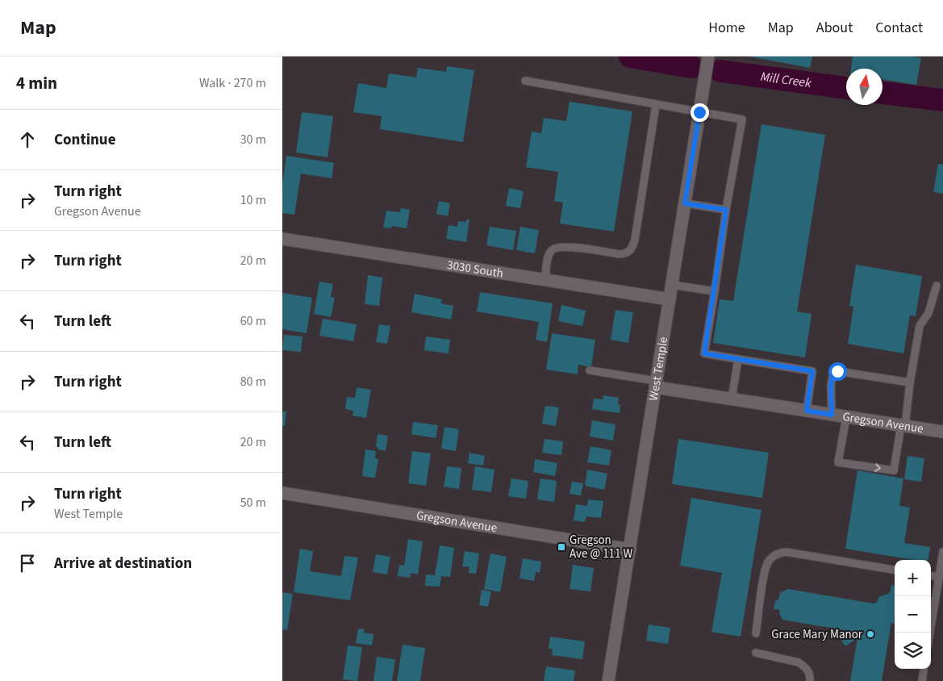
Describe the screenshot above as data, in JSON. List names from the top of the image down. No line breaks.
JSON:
{"streets":{"street":["3030 South","West Temple","Gregson Avenue"]},"crossings":[["3030 South","West Temple"],["West Temple","Gregson Avenue"]],"water":["Mill Creek"],"places":{"transit":["Gregson Ave @ 111 W"],"other":["Grace Mary Manor"]},"north":"top","page":{"header":"Map","nav":["Home","Map","About","Contact"],"heading":["4 min","Walk · 270 m"],"list":[["Continue","30 m"],["Turn right","Gregson Avenue","10 m"],["Turn right","20 m"],["Turn left","60 m"],["Turn right","80 m"],["Turn left","20 m"],["Turn right","West Temple","50 m"],"Arrive at destination"],"map_buttons":["+","−"]}}
